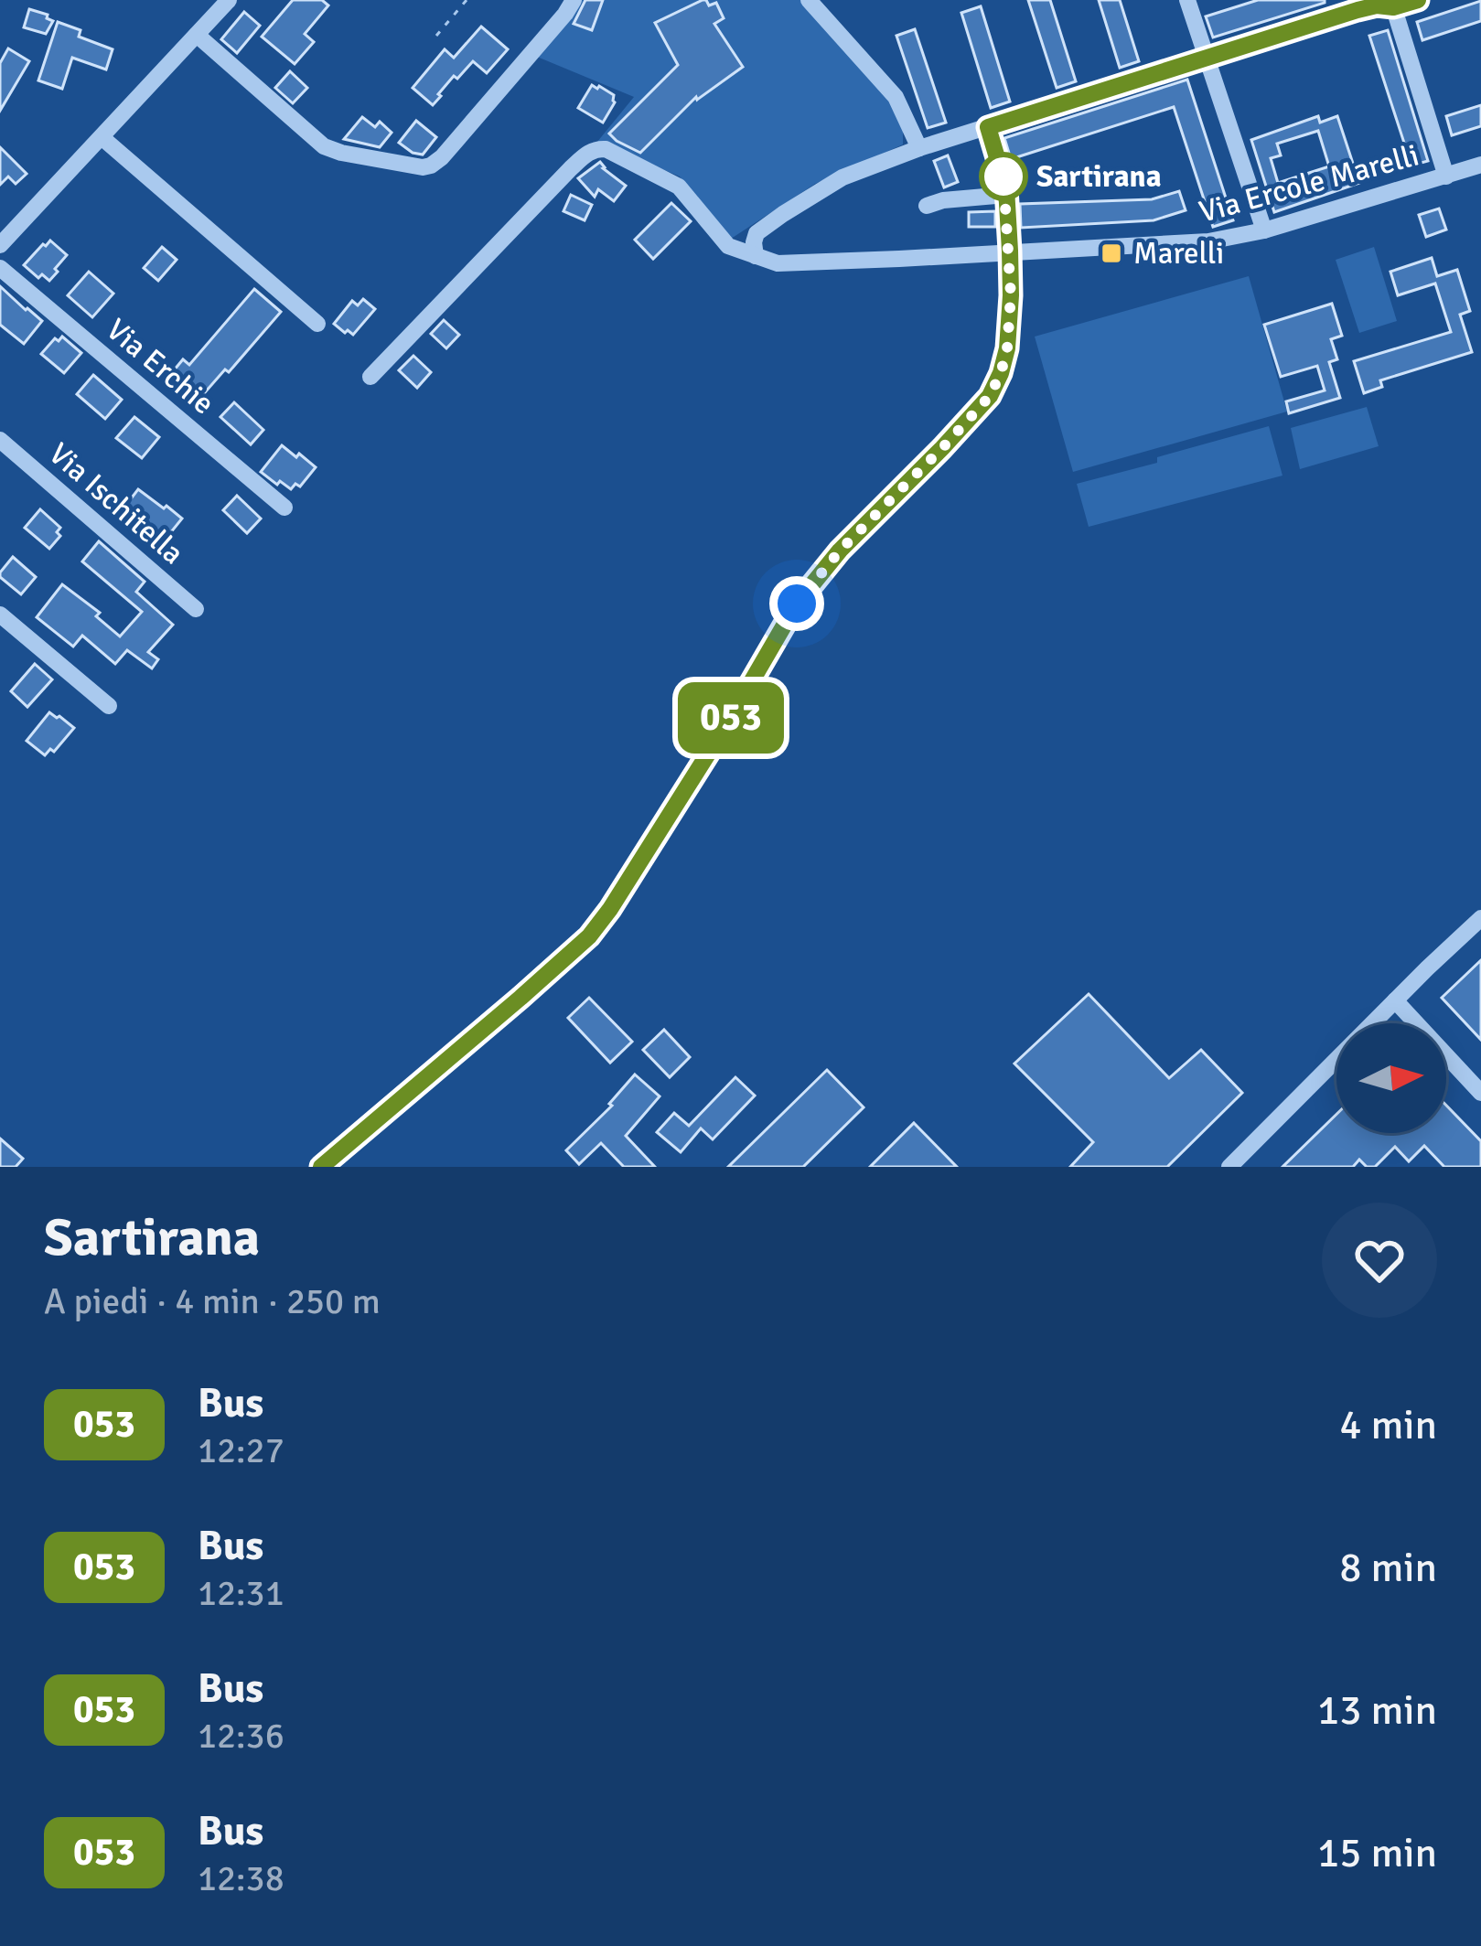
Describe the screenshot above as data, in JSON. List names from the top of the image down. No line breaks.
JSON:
{"streets":{"street":["Via Ercole Marelli","Via Erchie","Via Ischitella"]},"places":{"other":["Sartirana"],"transit":["Marelli"]},"lines":["bus line 053"],"north":"right","page":{"on_map":"053","heading":["Sartirana","A piedi · 4 min · 250 m"],"list":[{"mark":"053","name":"Bus","note":"12:27","value":"4 min"},{"mark":"053","name":"Bus","note":"12:31","value":"8 min"},{"mark":"053","name":"Bus","note":"12:36","value":"13 min"},{"mark":"053","name":"Bus","note":"12:38","value":"15 min"}]}}
